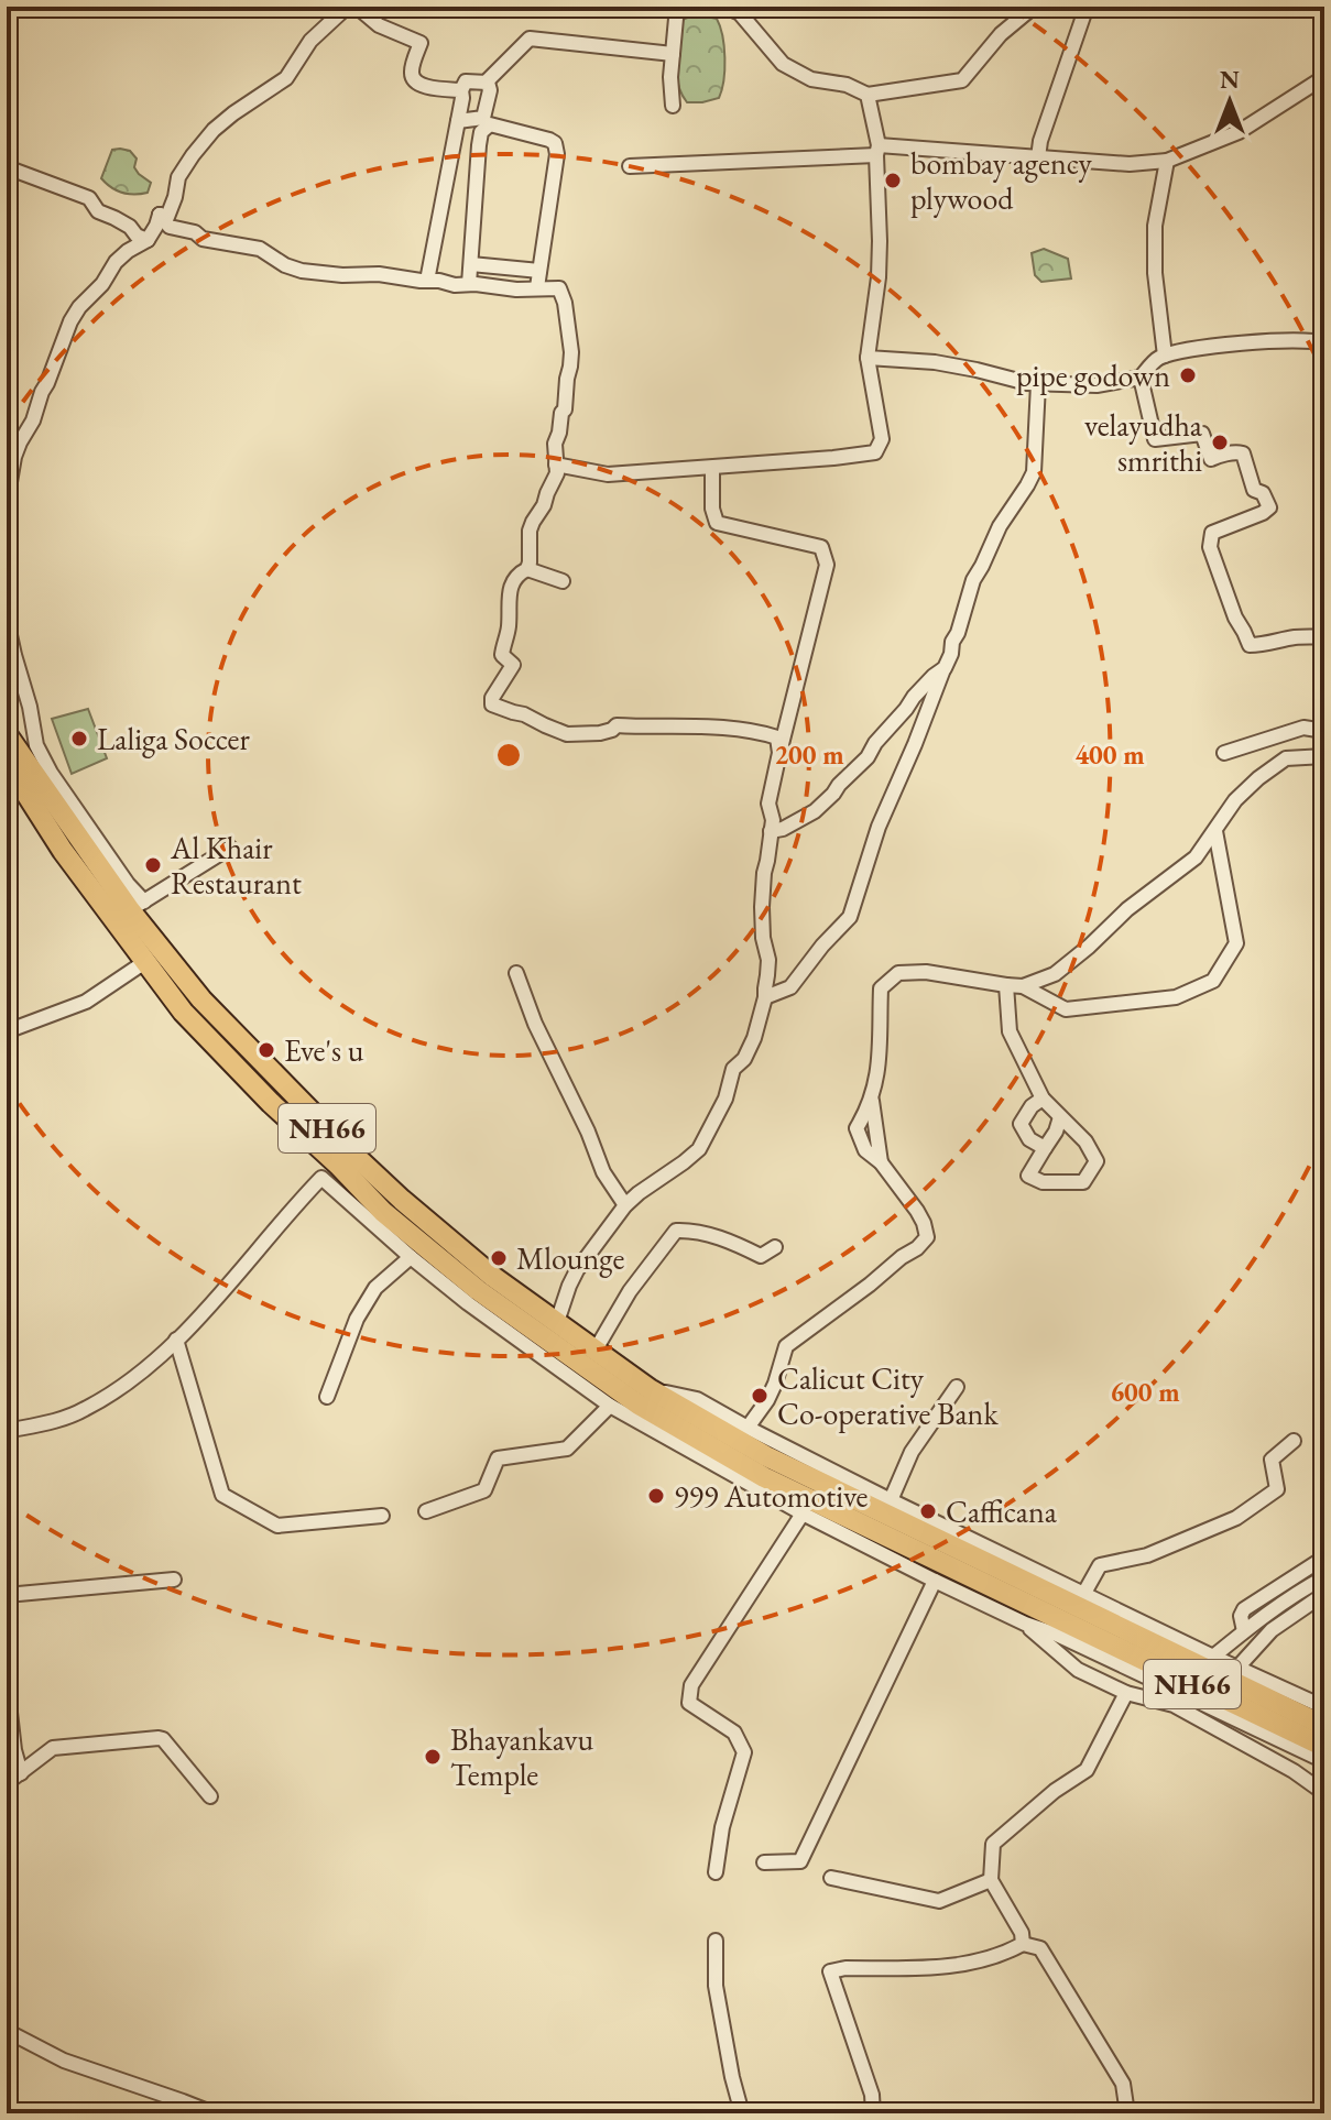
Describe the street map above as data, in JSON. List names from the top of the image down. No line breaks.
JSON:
{"streets":{"highway":["NH66"]},"places":["bombay agency plywood","pipe godown","velayudha smrithi","Laliga Soccer","Al Khair Restaurant","Eve's u","Mlounge","Calicut City Co-operative Bank","999 Automotive","Cafficana","Bhayankavu Temple"],"north":"top","rings":["200 m","400 m","600 m"]}
